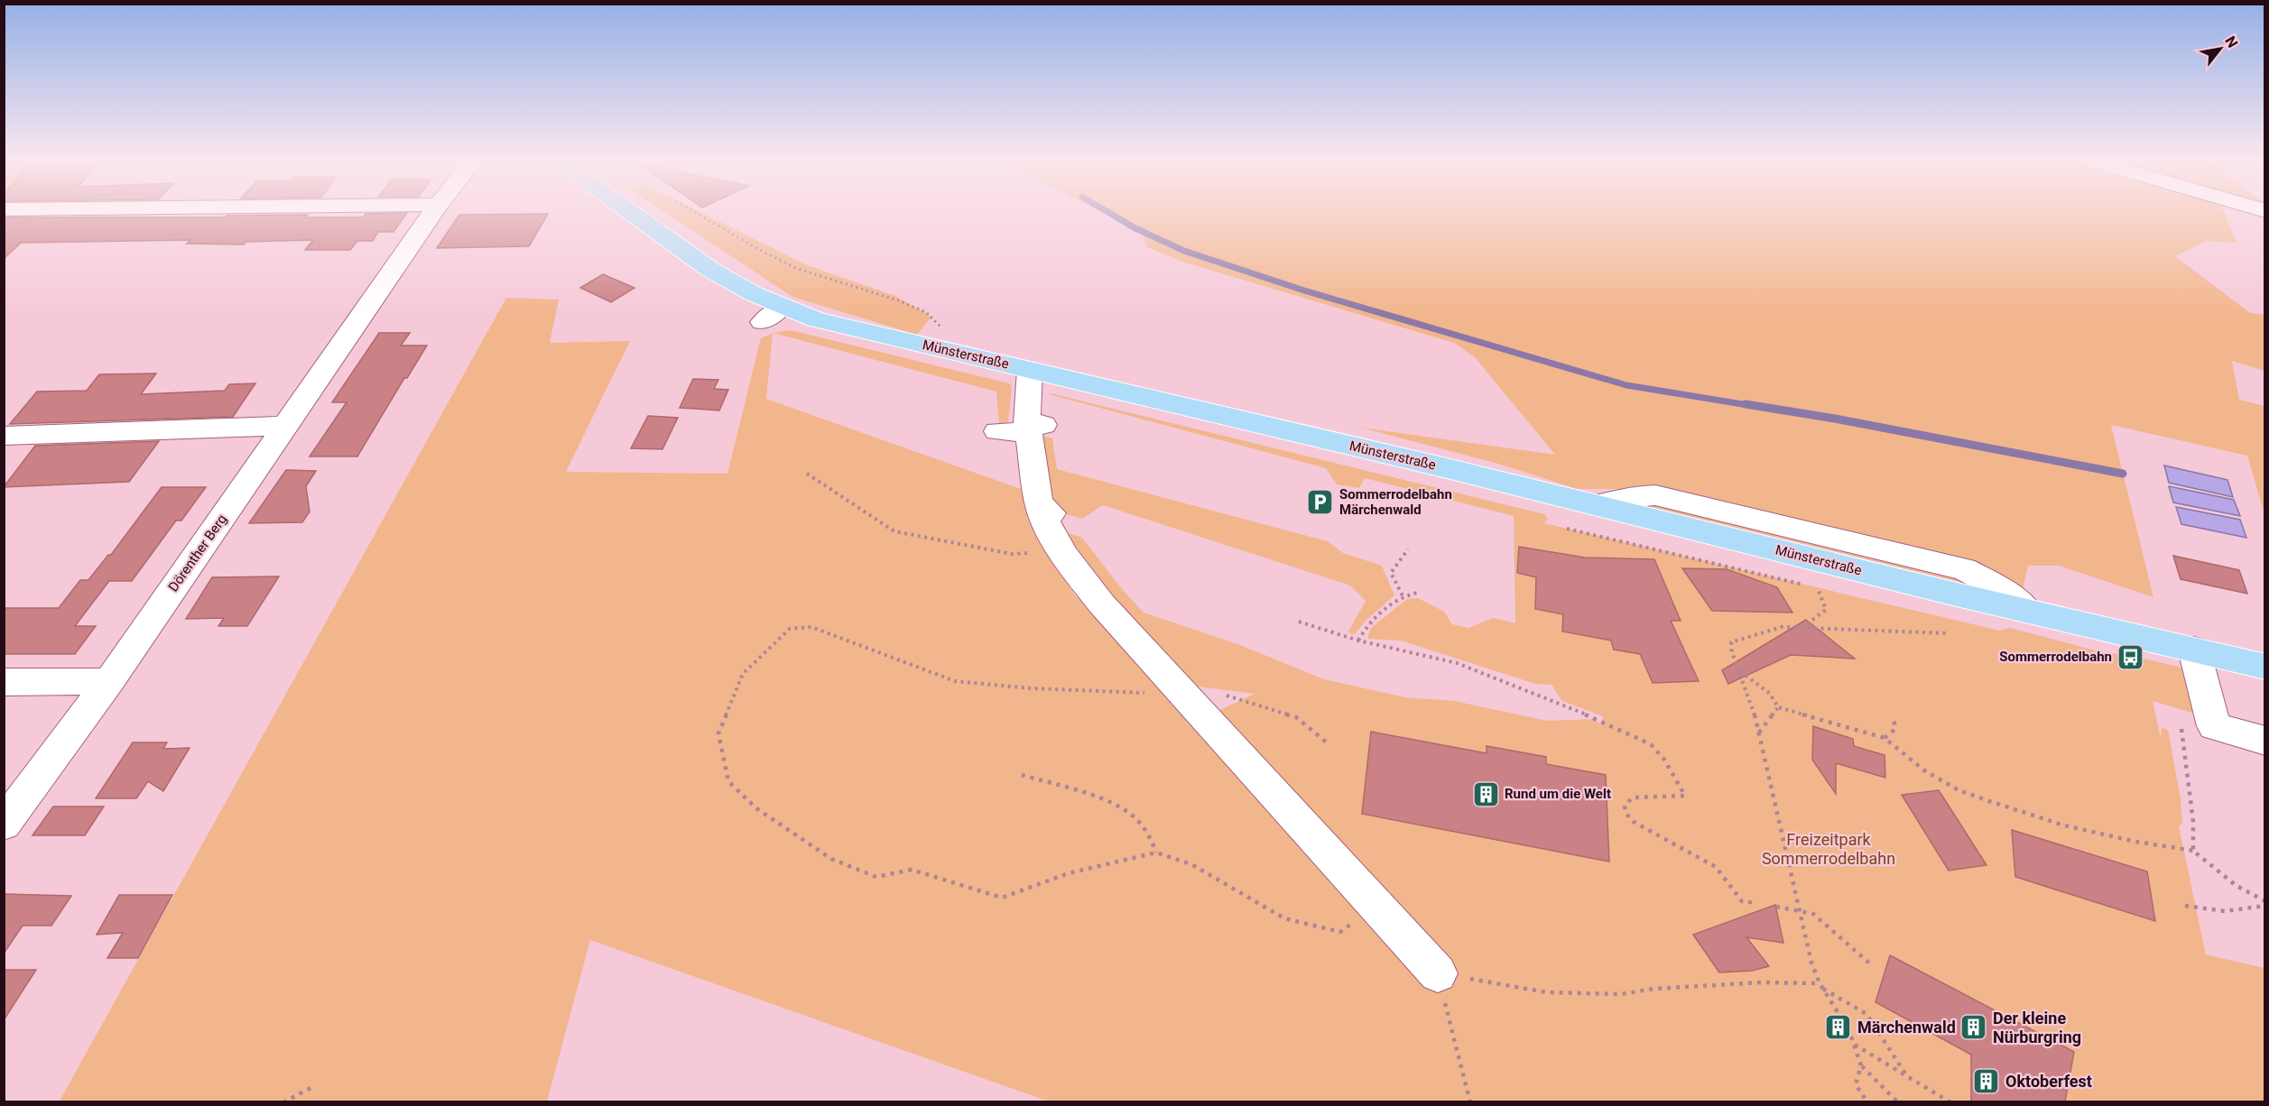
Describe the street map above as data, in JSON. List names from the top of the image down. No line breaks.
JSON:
{"streets":{"main road":["Münsterstraße"],"street":["Dörenther Berg"]},"parks":["Freizeitpark Sommerrodelbahn"],"places":{"parking":["Sommerrodelbahn Märchenwald"],"bus stop":["Sommerrodelbahn"],"building":["Rund um die Welt","Märchenwald","Der kleine Nürburgring","Oktoberfest"]},"north":"top right"}
